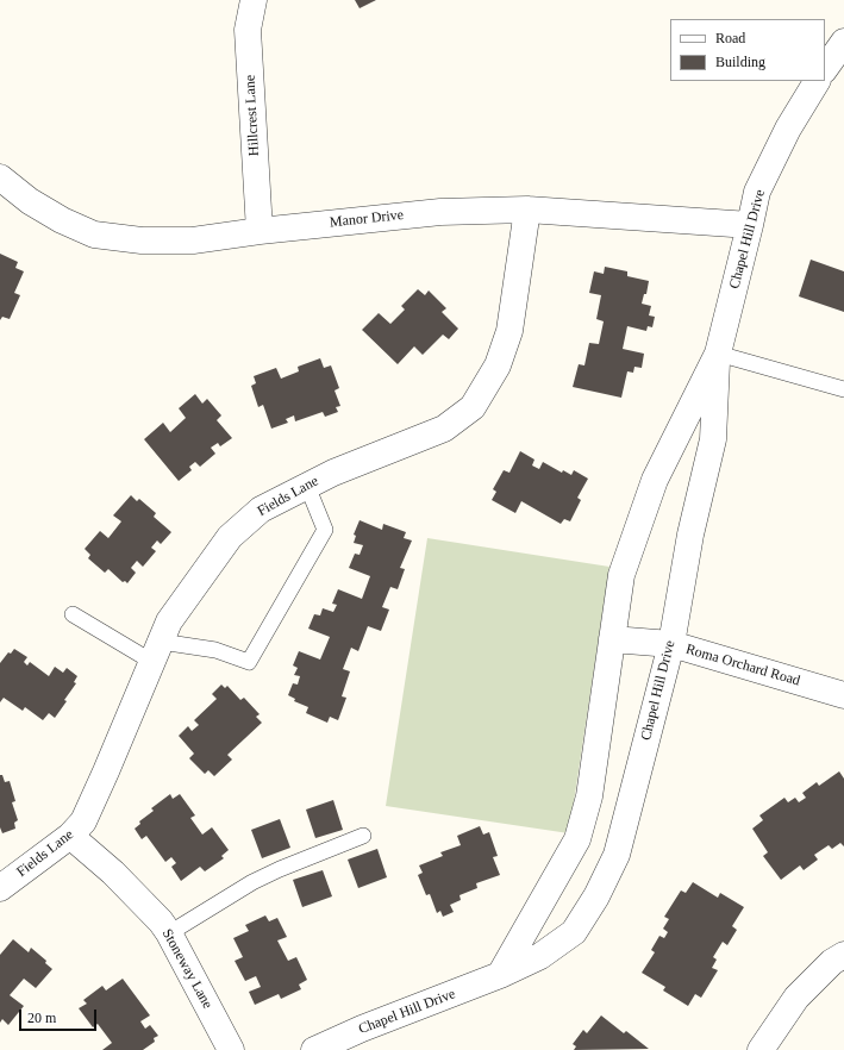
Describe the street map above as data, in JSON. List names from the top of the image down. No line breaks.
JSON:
{"streets":{"street":["Hillcrest Lane","Manor Drive","Chapel Hill Drive","Fields Lane","Roma Orchard Road","Stoneway Lane"]},"crossings":[["Hillcrest Lane","Manor Drive"],["Manor Drive","Chapel Hill Drive"],["Manor Drive","Fields Lane"],["Chapel Hill Drive","Roma Orchard Road"],["Fields Lane","Stoneway Lane"]],"legend":["Road","Building"],"scale_bar":"20 m"}
